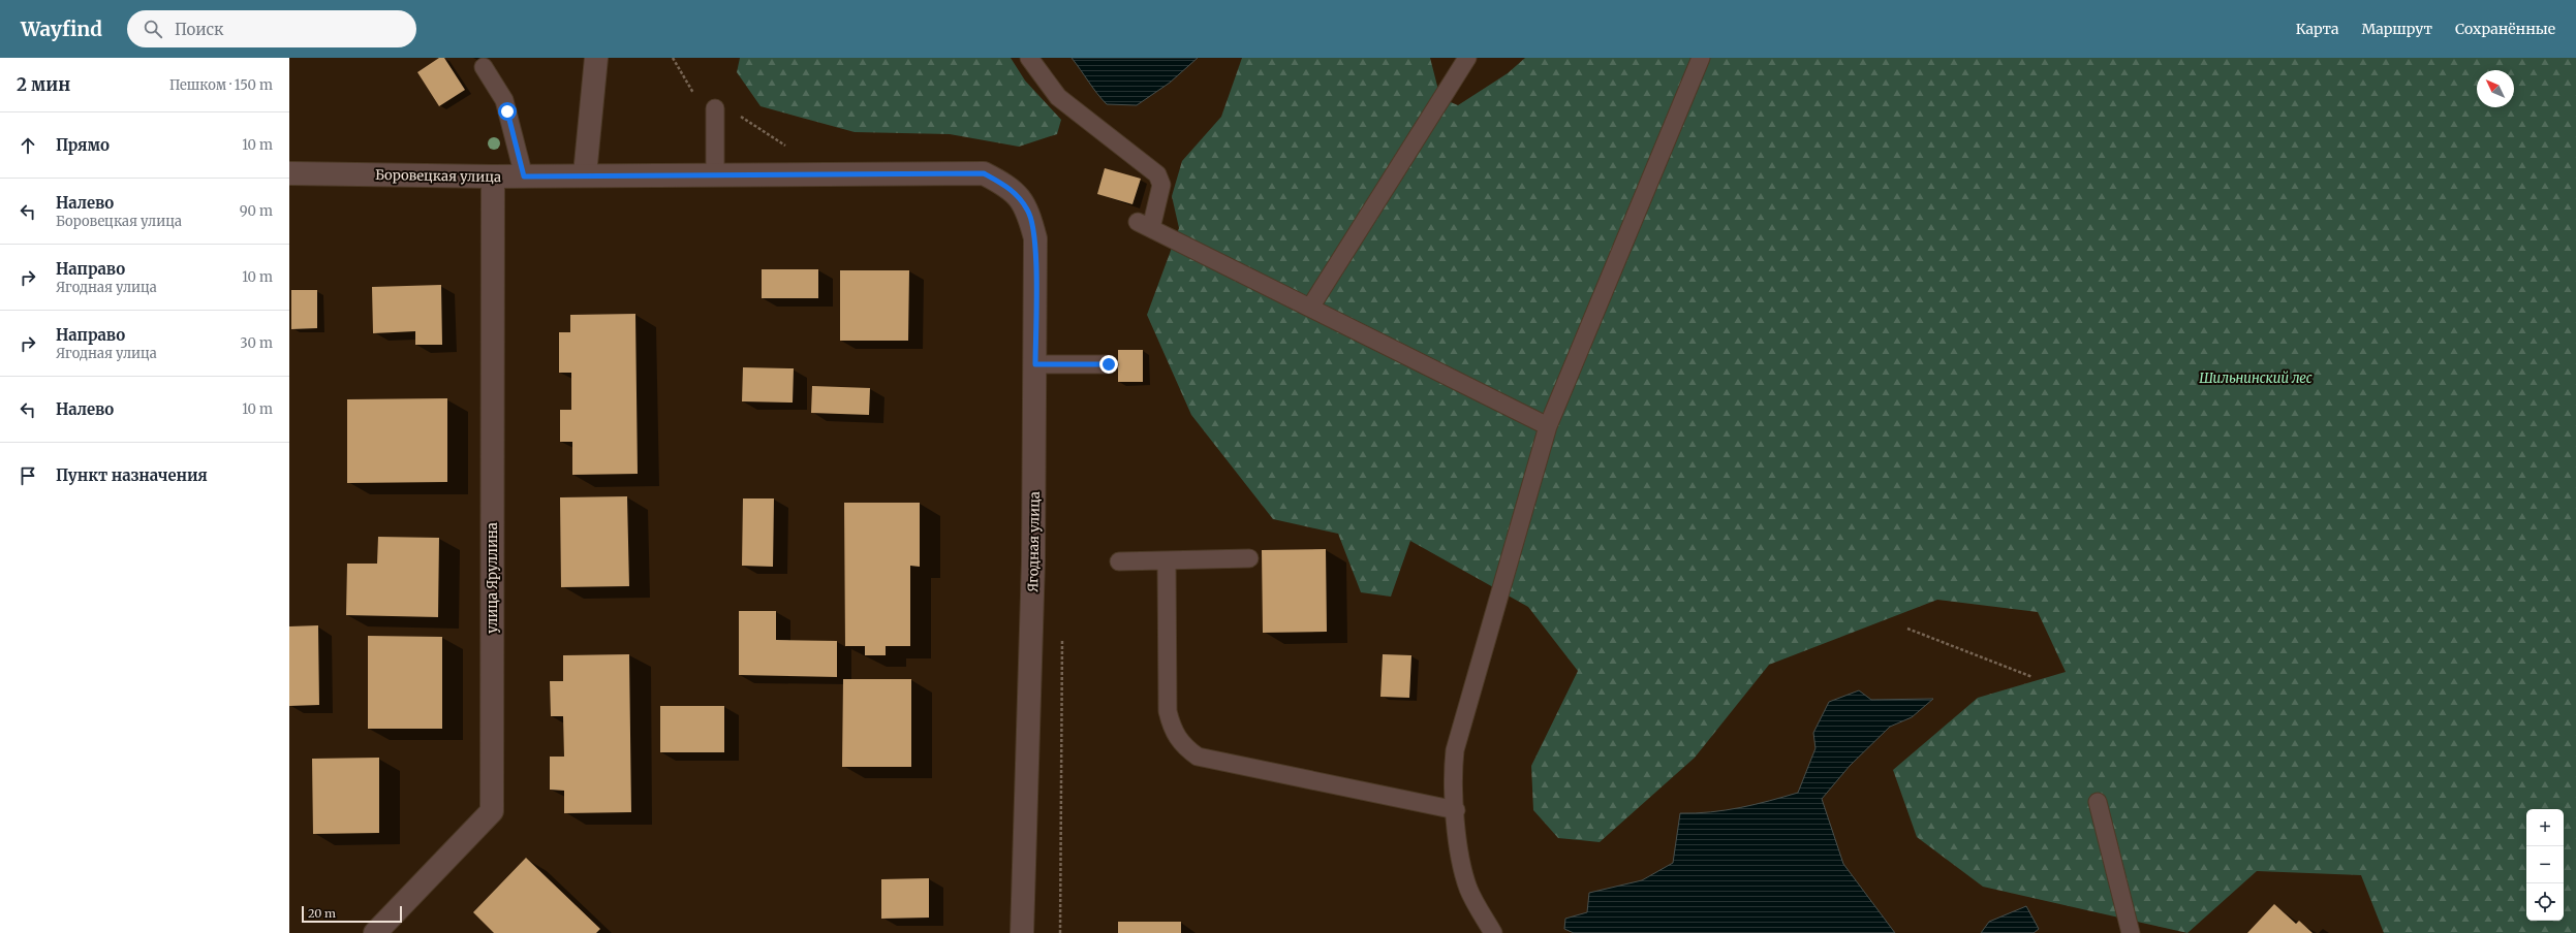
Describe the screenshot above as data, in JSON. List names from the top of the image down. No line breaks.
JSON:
{"streets":{"street":["Боровецкая улица","Ягодная улица","улица Яруллина"]},"crossings":[["Боровецкая улица","Ягодная улица"],["Боровецкая улица","улица Яруллина"]],"parks":["Шильнинский лес"],"scale_bar":"20 m","north":"top left","page":{"header":"Wayfind","search":"Поиск","nav":["Карта","Маршрут","Сохранённые"],"heading":["2 мин","Пешком · 150 m"],"list":[["Прямо","10 m"],["Налево","Боровецкая улица","90 m"],["Направо","Ягодная улица","10 m"],["Направо","Ягодная улица","30 m"],["Налево","10 m"],"Пункт назначения"],"map_buttons":["+","−"],"scale":"20 m"}}
